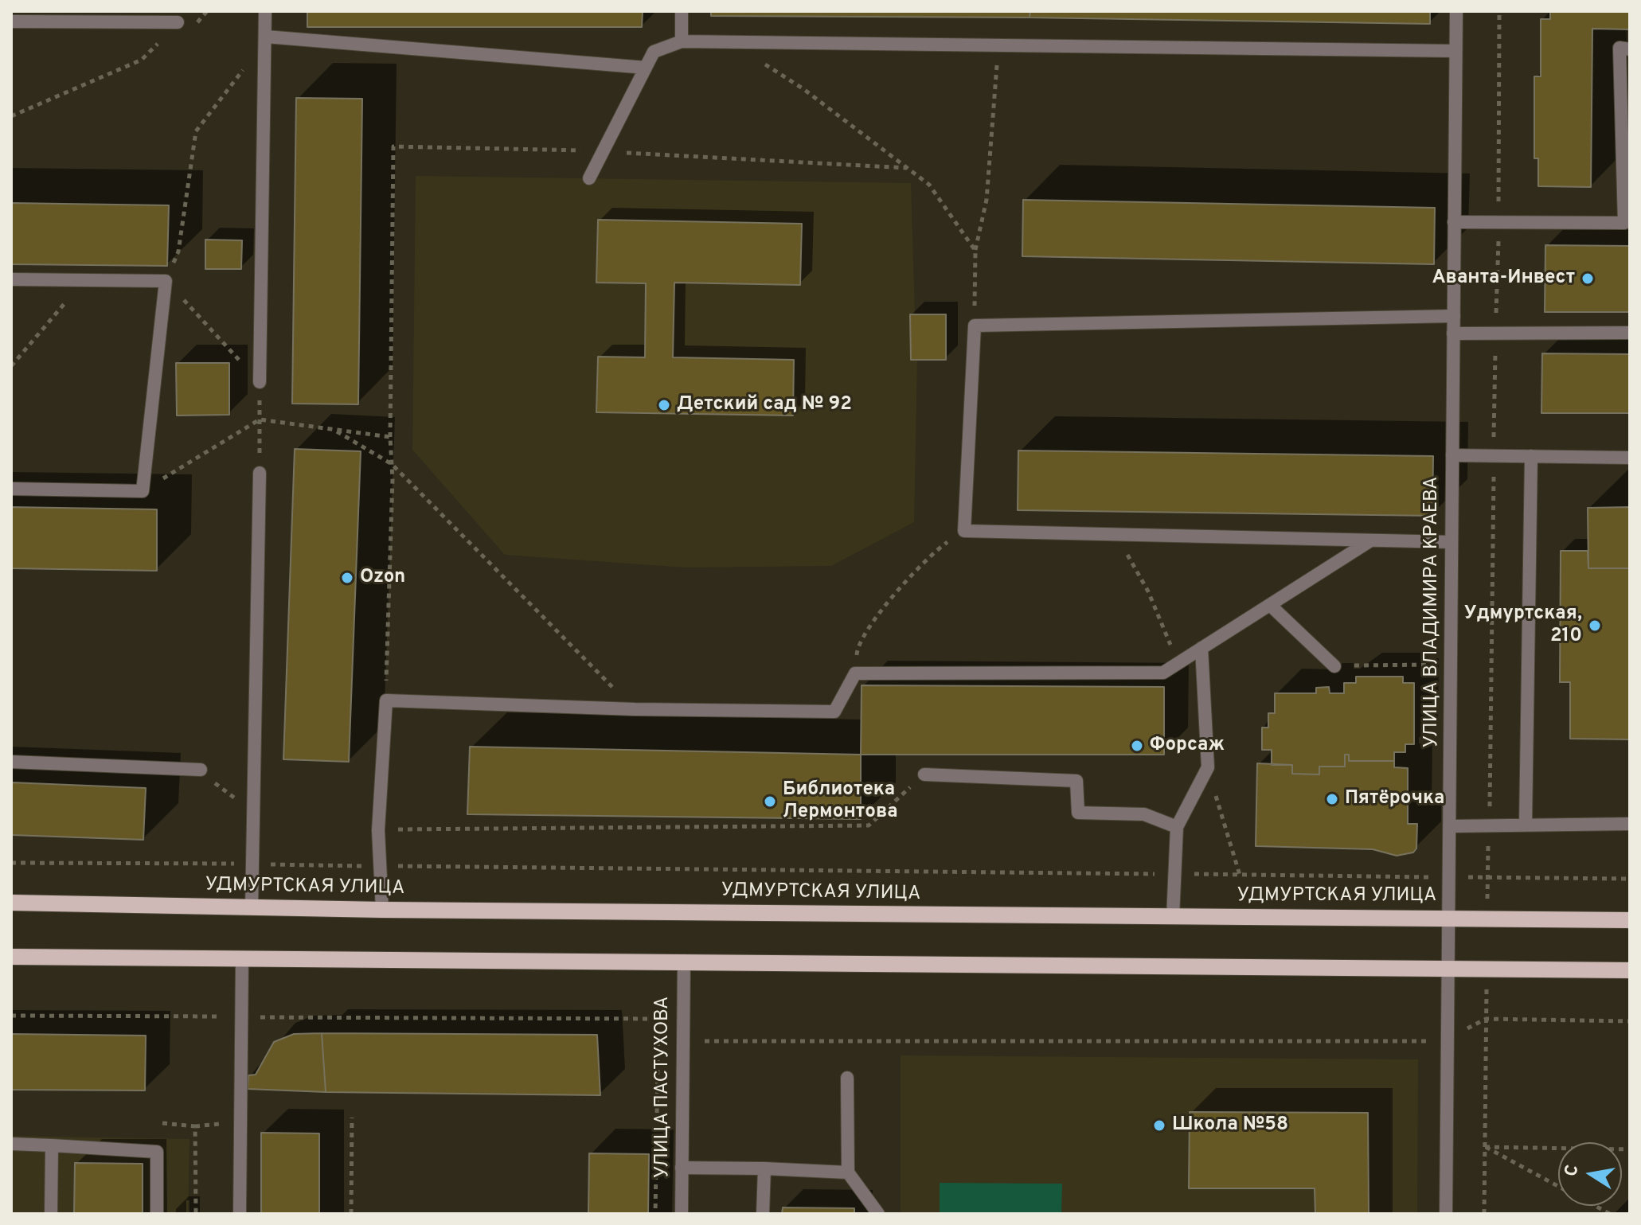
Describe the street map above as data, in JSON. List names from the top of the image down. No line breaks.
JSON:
{"streets":{"main road":["УДМУРТСКАЯ УЛИЦА"],"street":["УЛИЦА ВЛАДИМИРА КРАЕВА","УЛИЦА ПАСТУХОВА"]},"crossings":[["УЛИЦА ВЛАДИМИРА КРАЕВА","УДМУРТСКАЯ УЛИЦА"]],"places":["Аванта-Инвест","Детский сад № 92","Ozon","Удмуртская, 210","Форсаж","Пятёрочка","Библиотека Лермонтова","Школа №58"],"north":"left"}
